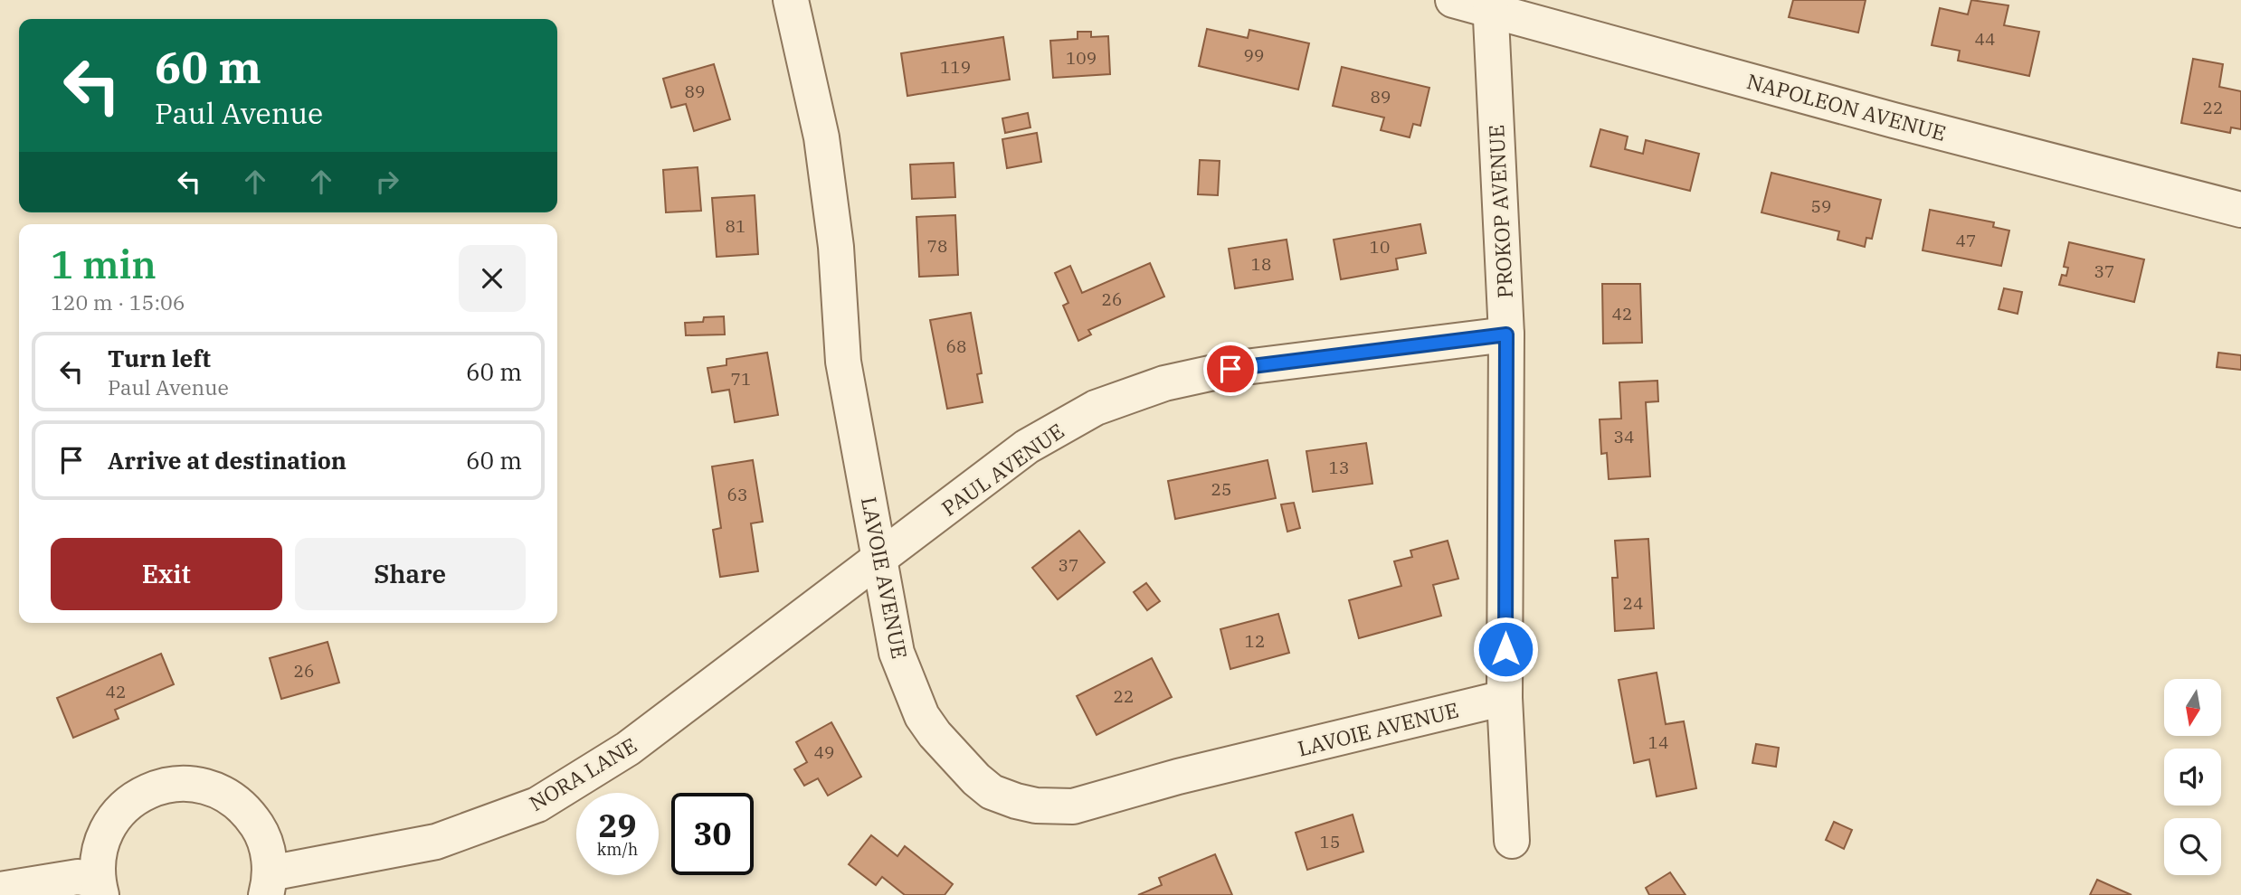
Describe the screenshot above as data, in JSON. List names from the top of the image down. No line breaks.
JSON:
{"streets":{"street":["NAPOLEON AVENUE","PROKOP AVENUE","PAUL AVENUE","LAVOIE AVENUE","NORA LANE"]},"crossings":[["NAPOLEON AVENUE","PROKOP AVENUE"],["PROKOP AVENUE","PAUL AVENUE"],["PROKOP AVENUE","LAVOIE AVENUE"],["PAUL AVENUE","LAVOIE AVENUE"],["PAUL AVENUE","NORA LANE"],["LAVOIE AVENUE","NORA LANE"]],"house_numbers":["44","99","109","119","89","89","22","59","81","47","78","10","18","37","26","42","68","71","34","13","25","63","37","24","12","26","42","22","14","49","15"],"north":"bottom","page":{"turn":["60 m","Paul Avenue"],"heading":["1 min","120 m · 15:06"],"list":[{"name":"Turn left","note":"Paul Avenue","value":"60 m"},{"name":"Arrive at destination","value":"60 m"}],"buttons":["Exit","Share"],"speed":"29 km/h","limit":"30"}}
